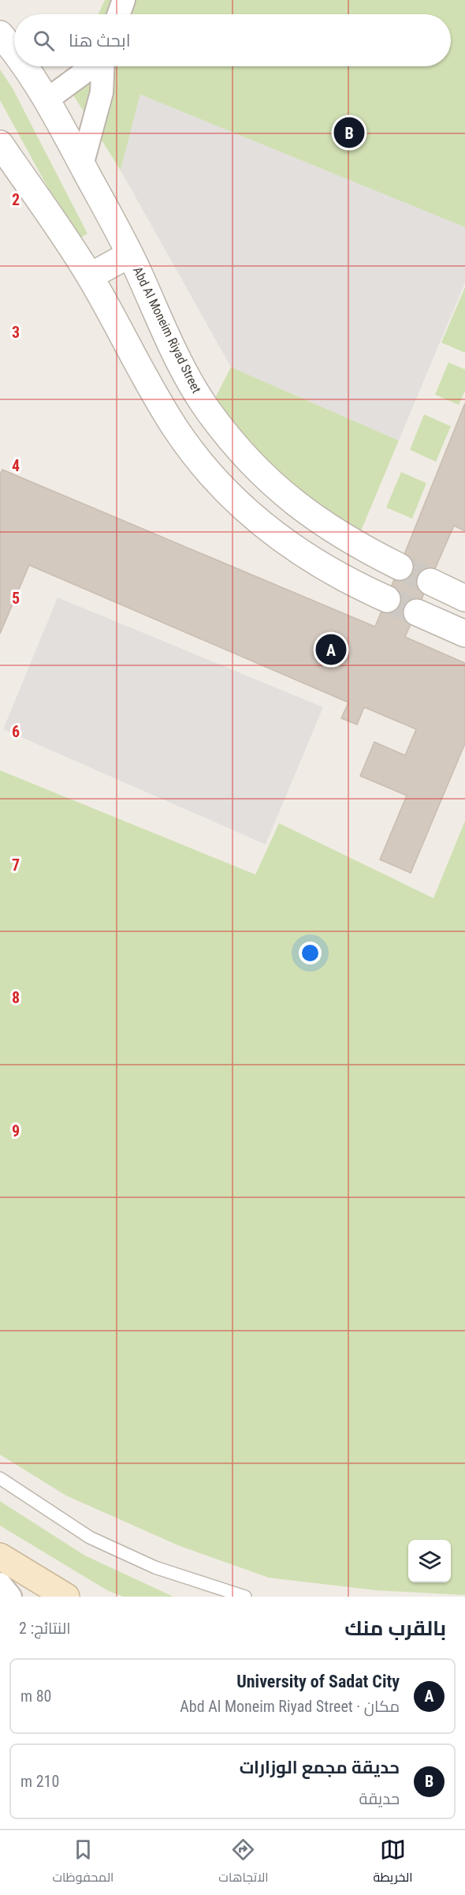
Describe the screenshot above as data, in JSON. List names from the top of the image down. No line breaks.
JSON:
{"streets":{"street":["Abd Al Moneim Riyad Street"]},"page":{"search":"ابحث هنا","pins":["B","A"],"heading":["بالقرب منك","النتائج: 2"],"list":[{"mark":"A","name":"University of Sadat City","note":"مكان · Abd Al Moneim Riyad Street","value":"80 m"},{"mark":"B","name":"حديقة مجمع الوزارات","note":"حديقة","value":"210 m"}],"nav":["الخريطة","الاتجاهات","المحفوظات"]},"grid":{"rows":["2","3","4","5","6","7","8","9"]}}
